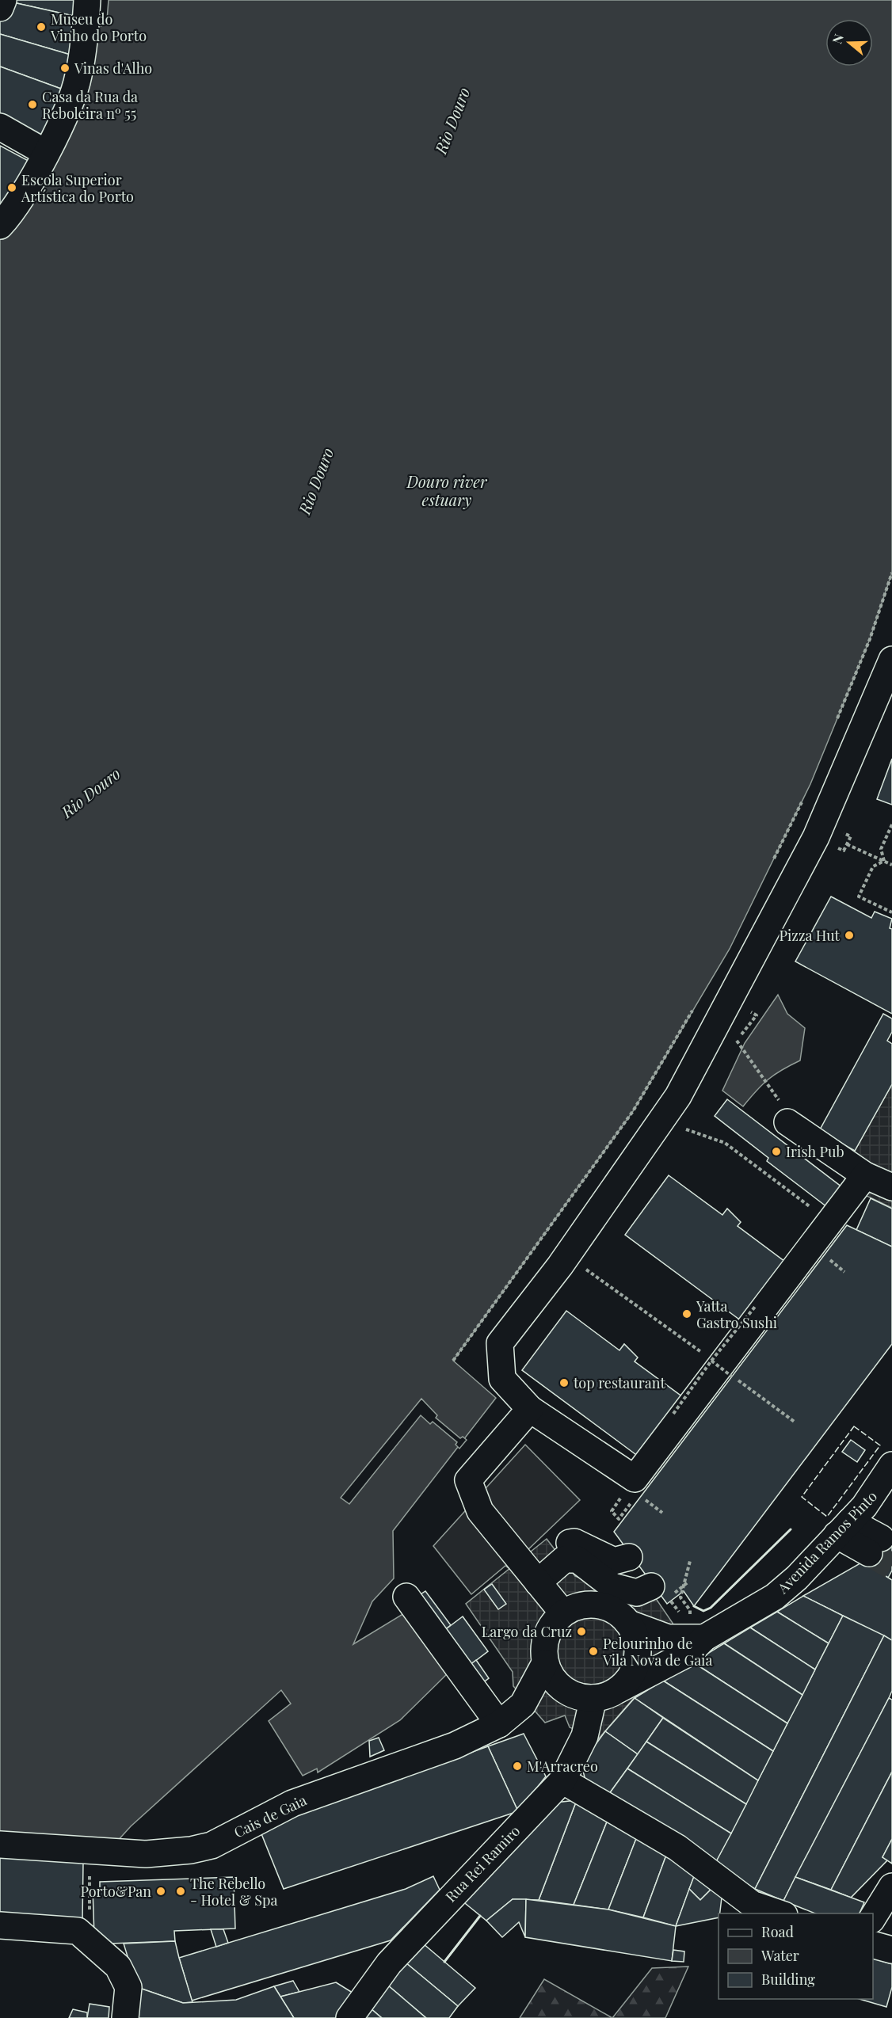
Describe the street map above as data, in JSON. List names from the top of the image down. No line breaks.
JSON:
{"streets":{"street":["Avenida Ramos Pinto","Cais de Gaia","Rua Rei Ramiro"]},"crossings":[["Avenida Ramos Pinto","Cais de Gaia"],["Avenida Ramos Pinto","Rua Rei Ramiro"],["Cais de Gaia","Rua Rei Ramiro"]],"water":["Rio Douro","Douro river estuary"],"places":["Museu do Vinho do Porto","Vinas d'Alho","Casa da Rua da Reboleira nº 55","Escola Superior Artística do Porto","Pizza Hut","Irish Pub","Yatta Gastro Sushi","top restaurant","Largo da Cruz","Pelourinho de Vila Nova de Gaia","M'Arracreo","Porto&Pan","The Rebello - Hotel & Spa"],"legend":["Road","Water","Building"],"north":"left"}
